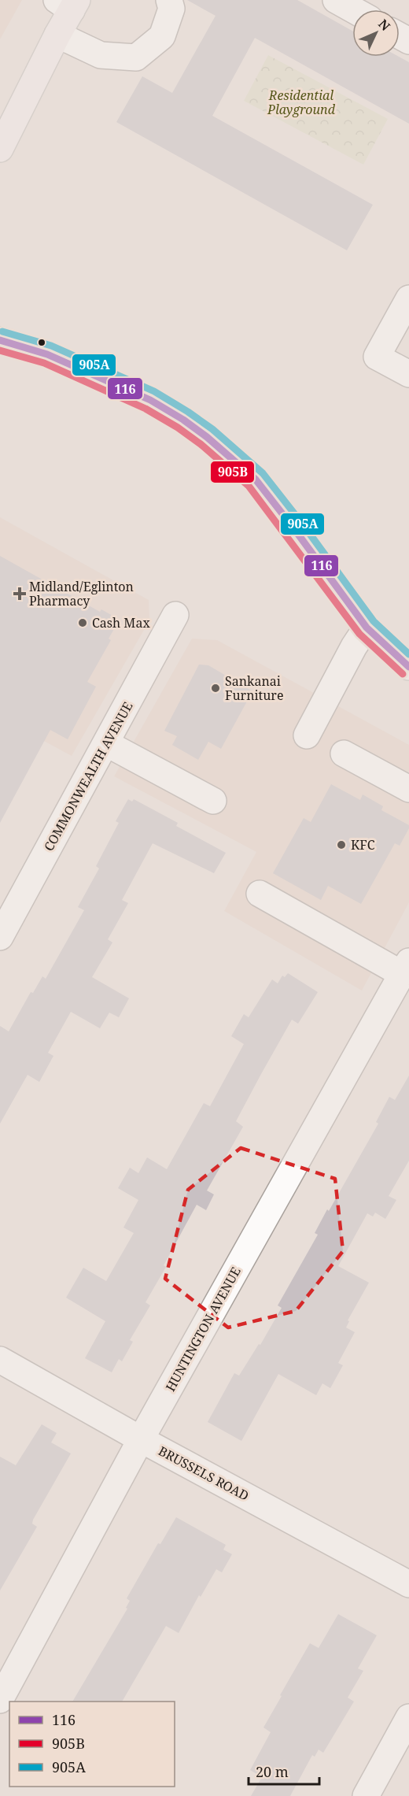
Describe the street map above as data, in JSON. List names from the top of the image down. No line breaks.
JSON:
{"streets":{"street":["COMMONWEALTH AVENUE","HUNTINGTON AVENUE","BRUSSELS ROAD"]},"crossings":[["HUNTINGTON AVENUE","BRUSSELS ROAD"]],"parks":["Residential Playground"],"places":{"health":["Midland/Eglinton Pharmacy"],"other":["Cash Max","Sankanai Furniture","KFC"]},"lines":["transit line 905A","transit line 116","transit line 905B"],"legend":["116","905B","905A"],"scale_bar":"20 m","north":"top right"}
